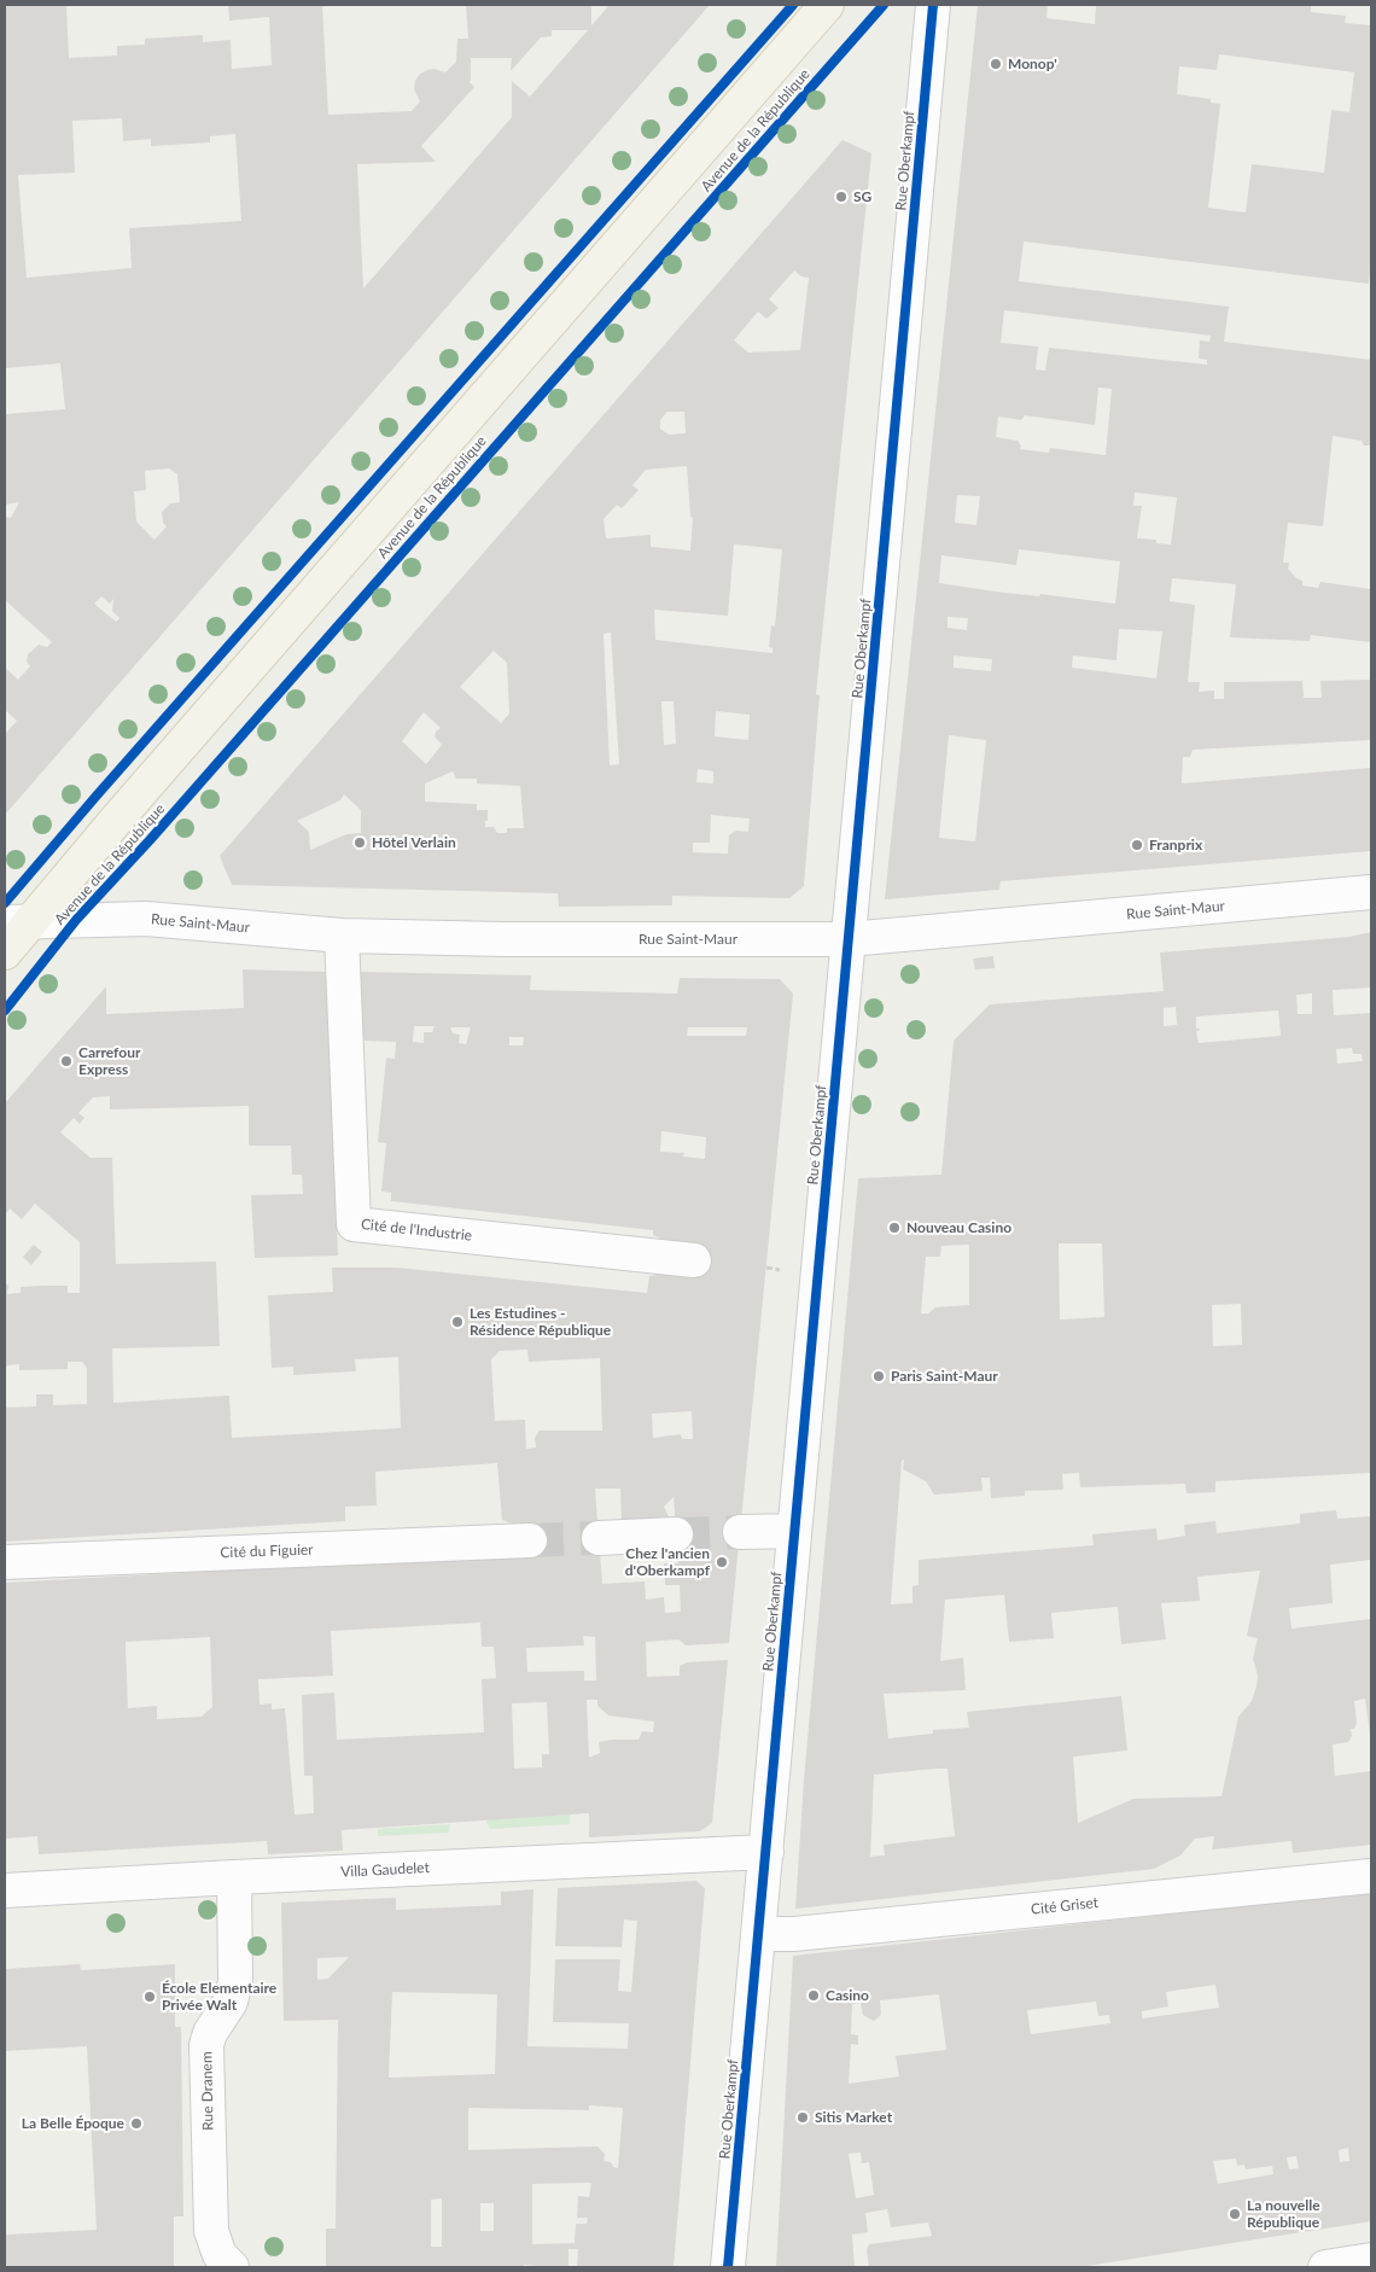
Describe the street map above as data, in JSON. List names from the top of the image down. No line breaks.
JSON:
{"streets":{"main road":["Avenue de la République"],"street":["Rue Oberkampf","Rue Saint-Maur","Cité de l'Industrie","Cité du Figuier","Villa Gaudelet","Cité Griset","Rue Dranem"]},"crossings":[["Avenue de la République","Rue Saint-Maur"],["Rue Oberkampf","Rue Saint-Maur"],["Rue Oberkampf","Villa Gaudelet"],["Rue Oberkampf","Cité Griset"],["Rue Saint-Maur","Cité de l'Industrie"],["Villa Gaudelet","Rue Dranem"]],"places":["Monop'","SG","Hôtel Verlain","Franprix","Carrefour Express","Nouveau Casino","Les Estudines - Résidence République","Paris Saint-Maur","Chez l'ancien d'Oberkampf","Casino","École Elementaire Privée Walt","Sitis Market","La Belle Époque","La nouvelle République"]}
